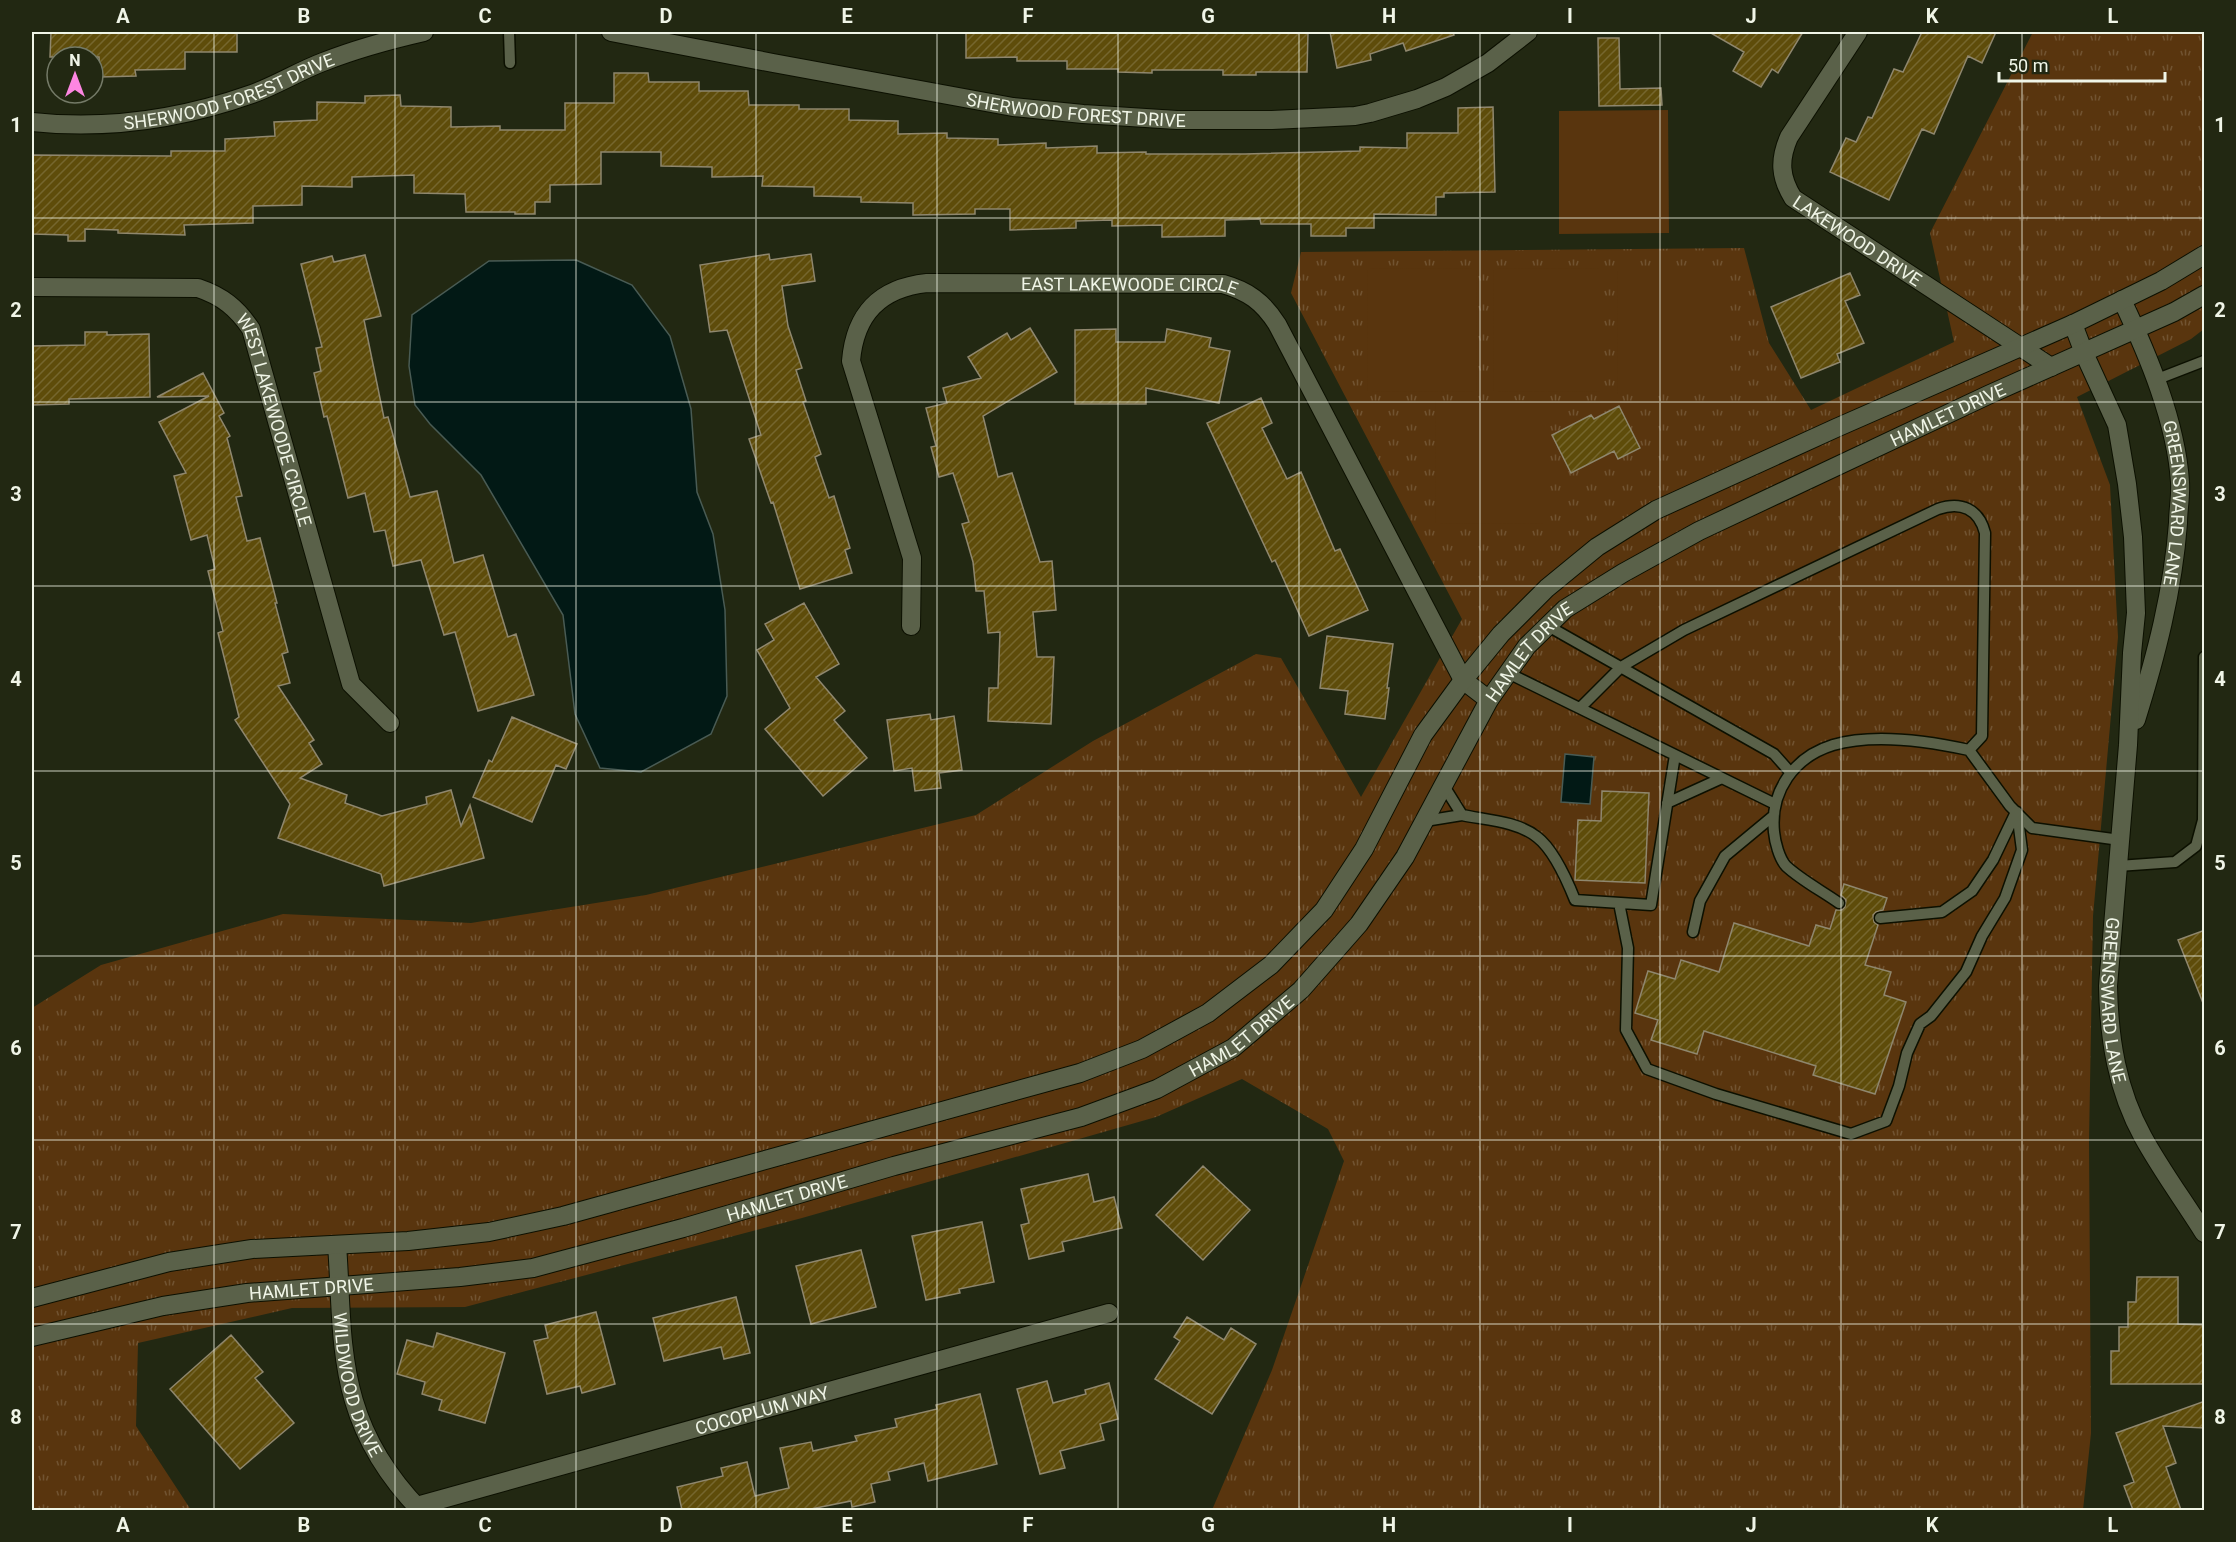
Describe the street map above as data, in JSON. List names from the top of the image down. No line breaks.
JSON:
{"streets":{"street":["SHERWOOD FOREST DRIVE","LAKEWOOD DRIVE","EAST LAKEWOODE CIRCLE","HAMLET DRIVE","WEST LAKEWOODE CIRCLE","GREENSWARD LANE","WILDWOOD DRIVE","COCOPLUM WAY"]},"crossings":[["LAKEWOOD DRIVE","HAMLET DRIVE"],["EAST LAKEWOODE CIRCLE","HAMLET DRIVE"],["HAMLET DRIVE","GREENSWARD LANE"],["HAMLET DRIVE","WILDWOOD DRIVE"],["WILDWOOD DRIVE","COCOPLUM WAY"]],"scale_bar":"50 m","north":"top","grid":{"columns":["A","B","C","D","E","F","G","H","I","J","K","L"],"rows":["1","2","3","4","5","6","7","8"]}}
